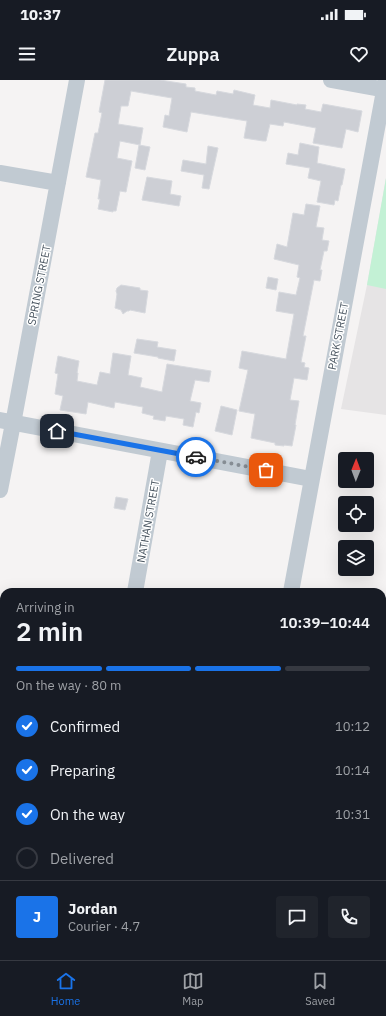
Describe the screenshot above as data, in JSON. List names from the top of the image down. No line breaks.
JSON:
{"streets":{"street":["SPRING STREET","PARK STREET","NATHAN STREET"]},"north":"top","page":{"status":"10:37","header":"Zuppa","heading":["2 min","Arriving in","10:39–10:44"],"panel":["Jordan","Courier · 4.7"],"bar":"On the way · 80 m","list":[["Confirmed","10:12"],["Preparing","10:14"],["On the way","10:31"],"Delivered"],"round":"J","tabs":["Home","Map","Saved"]}}
